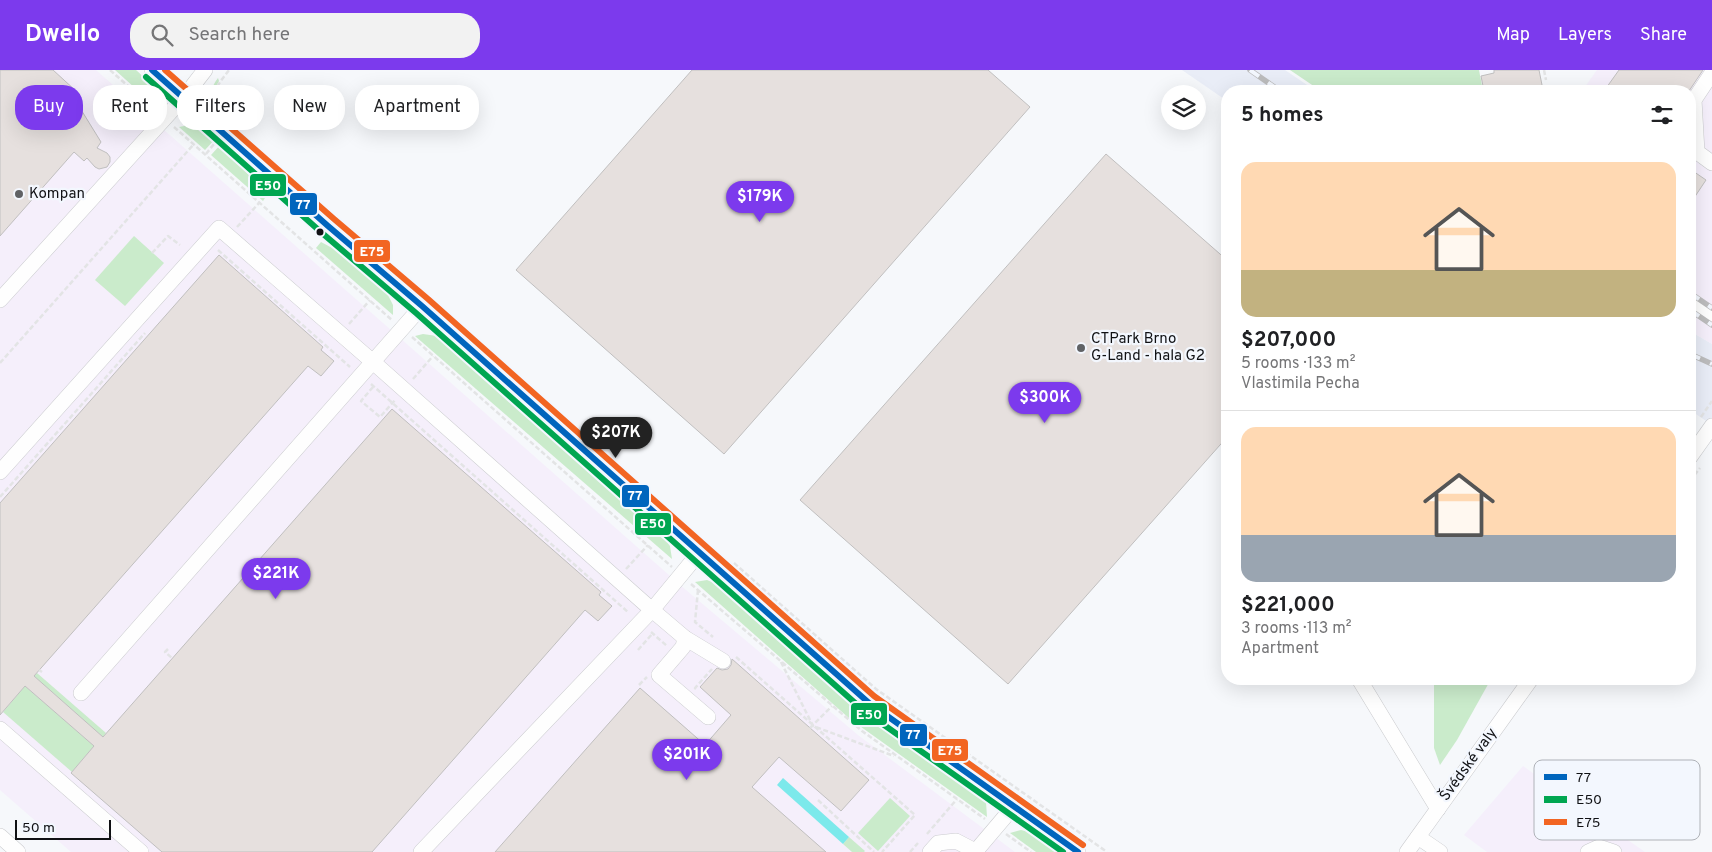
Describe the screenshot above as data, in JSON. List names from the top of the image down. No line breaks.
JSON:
{"streets":{"street":["Švédské valy"]},"places":["Kompan","CTPark Brno G-Land - hala G2"],"lines":["transit line 77","transit line E75","transit line E50"],"legend":["77","E50","E75"],"scale_bar":"50 m","page":{"header":"Dwello","search":"Search here","nav":["Map","Layers","Share"],"chip":["Buy","Rent","Filters","New","Apartment"],"heading":"5 homes","list":[{"name":"$207,000","note":"5 rooms · 133 m² · Vlastimila Pecha"},{"name":"$221,000","note":"3 rooms · 113 m² · Apartment"}],"price":["$179K","$300K","$207K","$221K","$201K"],"scale":"50 m"}}
